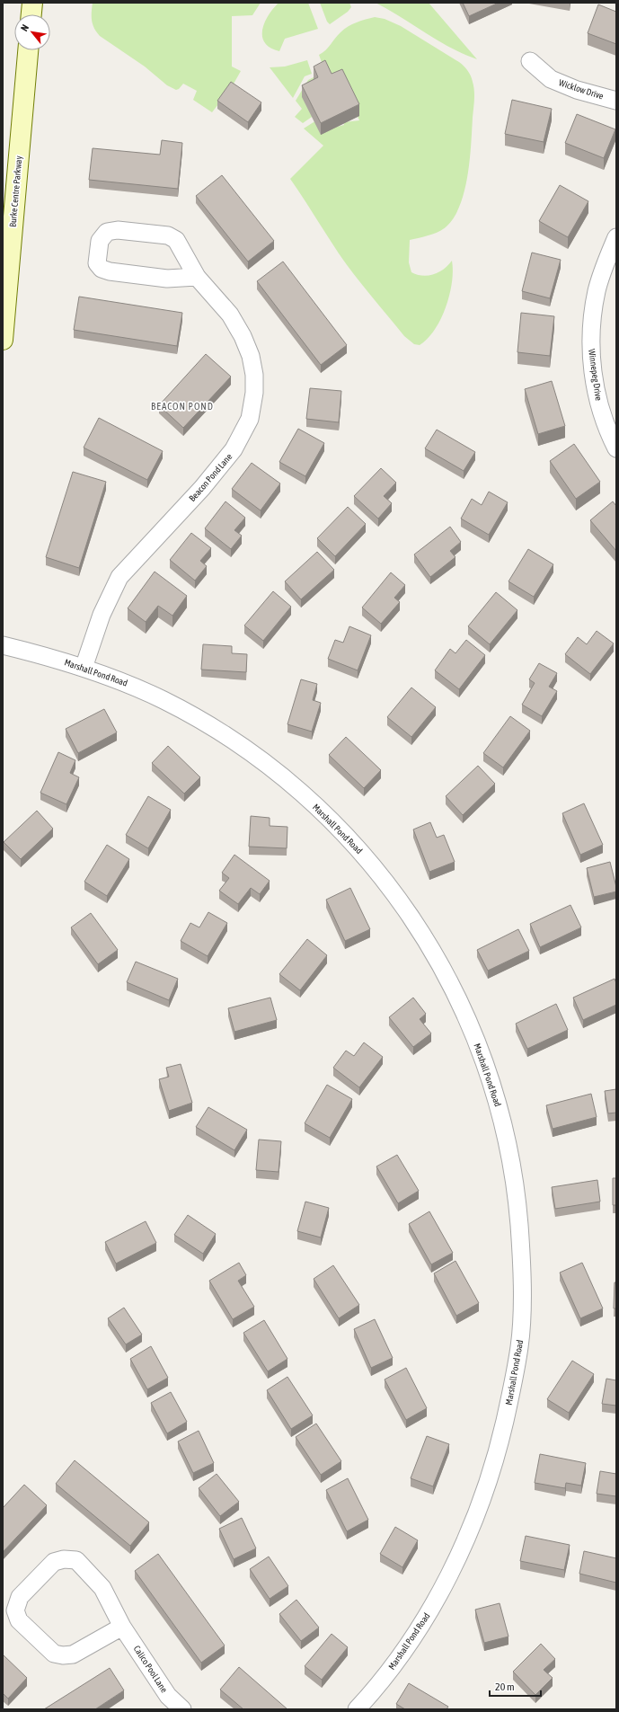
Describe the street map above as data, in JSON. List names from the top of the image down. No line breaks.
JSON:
{"streets":{"main road":["Burke Centre Parkway"],"street":["Wicklow Drive","Winnepeg Drive","Beacon Pond Lane","Marshall Pond Road","Calico Pool Lane"]},"crossings":[["Beacon Pond Lane","Marshall Pond Road"]],"districts":["BEACON POND"],"scale_bar":"20 m","north":"top left"}
